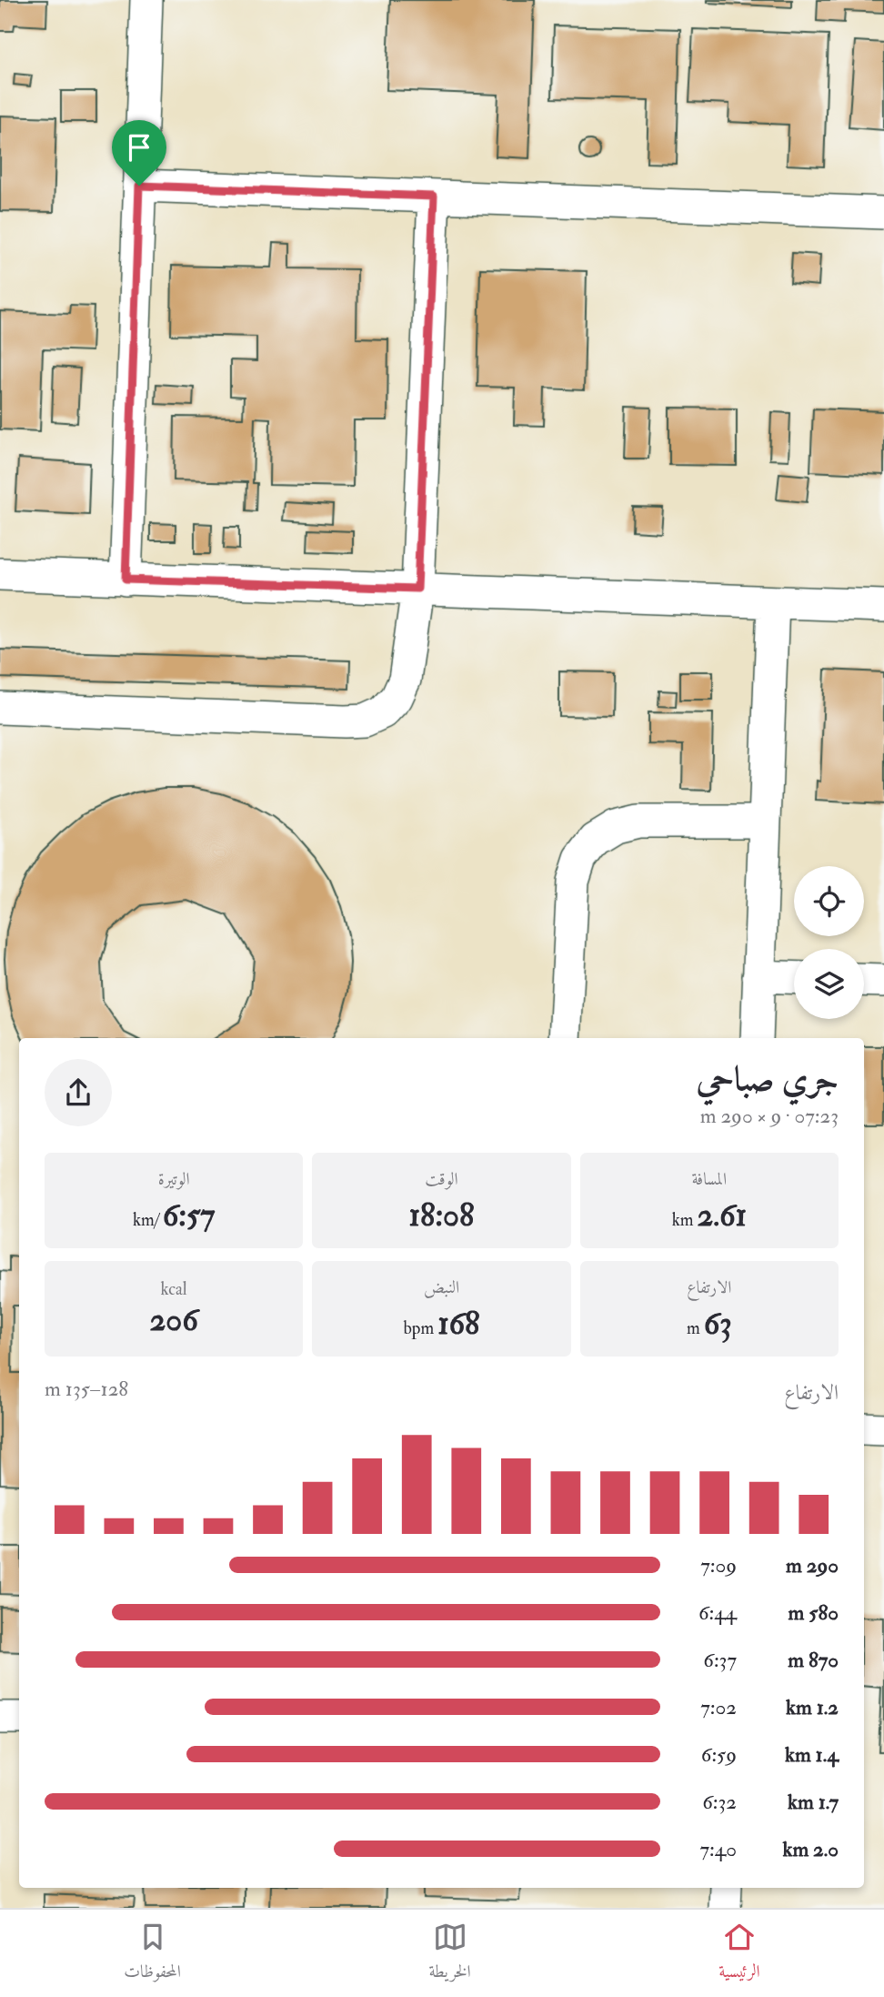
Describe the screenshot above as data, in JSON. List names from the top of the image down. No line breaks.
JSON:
{"page":{"heading":["جري صباحي","07:23 · 9 × 290 m"],"stats":[["المسافة","2.61 km"],["الوقت","18:08"],["الوتيرة","6:57 /km"],["الارتفاع","63 m"],["النبض","168 bpm"],["kcal","206"]],"chart":["الارتفاع","128–135 m"],"list":[{"name":"290 m","note":"7:09"},{"name":"580 m","note":"6:44"},{"name":"870 m","note":"6:37"},{"name":"1.2 km","note":"7:02"},{"name":"1.4 km","note":"6:59"},{"name":"1.7 km","note":"6:32"},{"name":"2.0 km","note":"7:40"}],"tabs":["الرئيسية","الخريطة","المحفوظات"]}}
